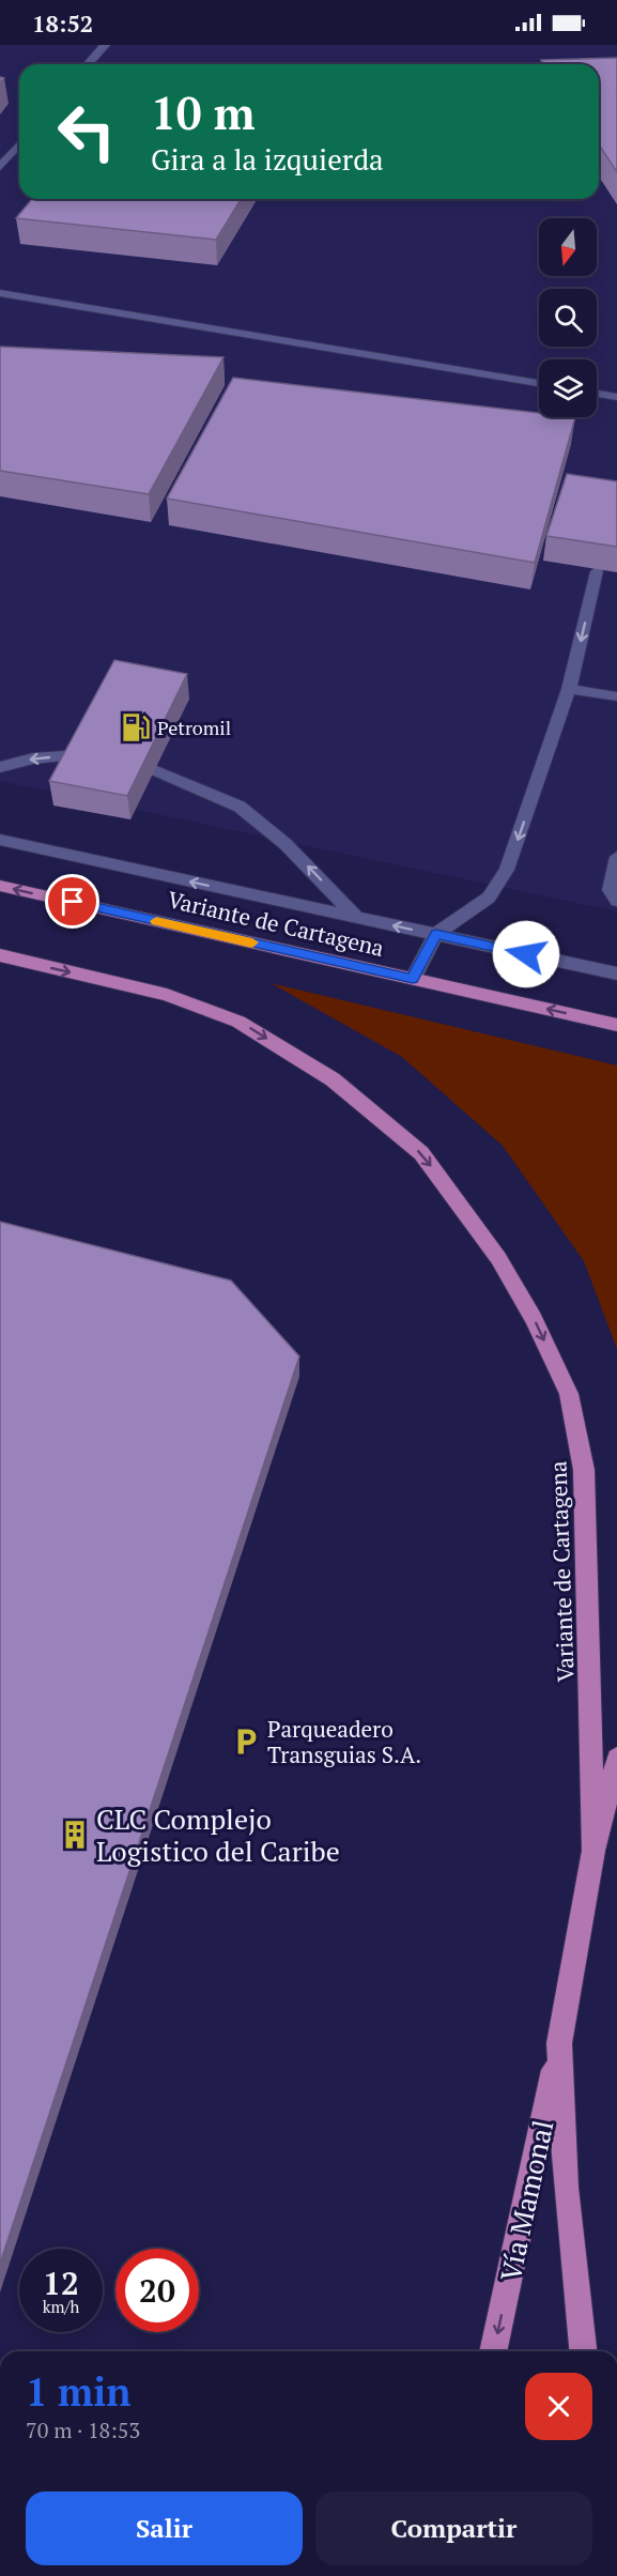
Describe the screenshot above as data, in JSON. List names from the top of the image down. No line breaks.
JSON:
{"streets":{"main road":["Variante de Cartagena","Vía Mamonal"]},"places":{"fuel station":["Petromil"],"parking":["Parqueadero Transguias S.A."],"building":["CLC Complejo Logistico del Caribe"]},"north":"bottom","page":{"status":"18:52","turn":["10 m","Gira a la izquierda"],"speed":"12 km/h","limit":"20","heading":["1 min","70 m · 18:53"],"buttons":["Salir","Compartir"]}}
